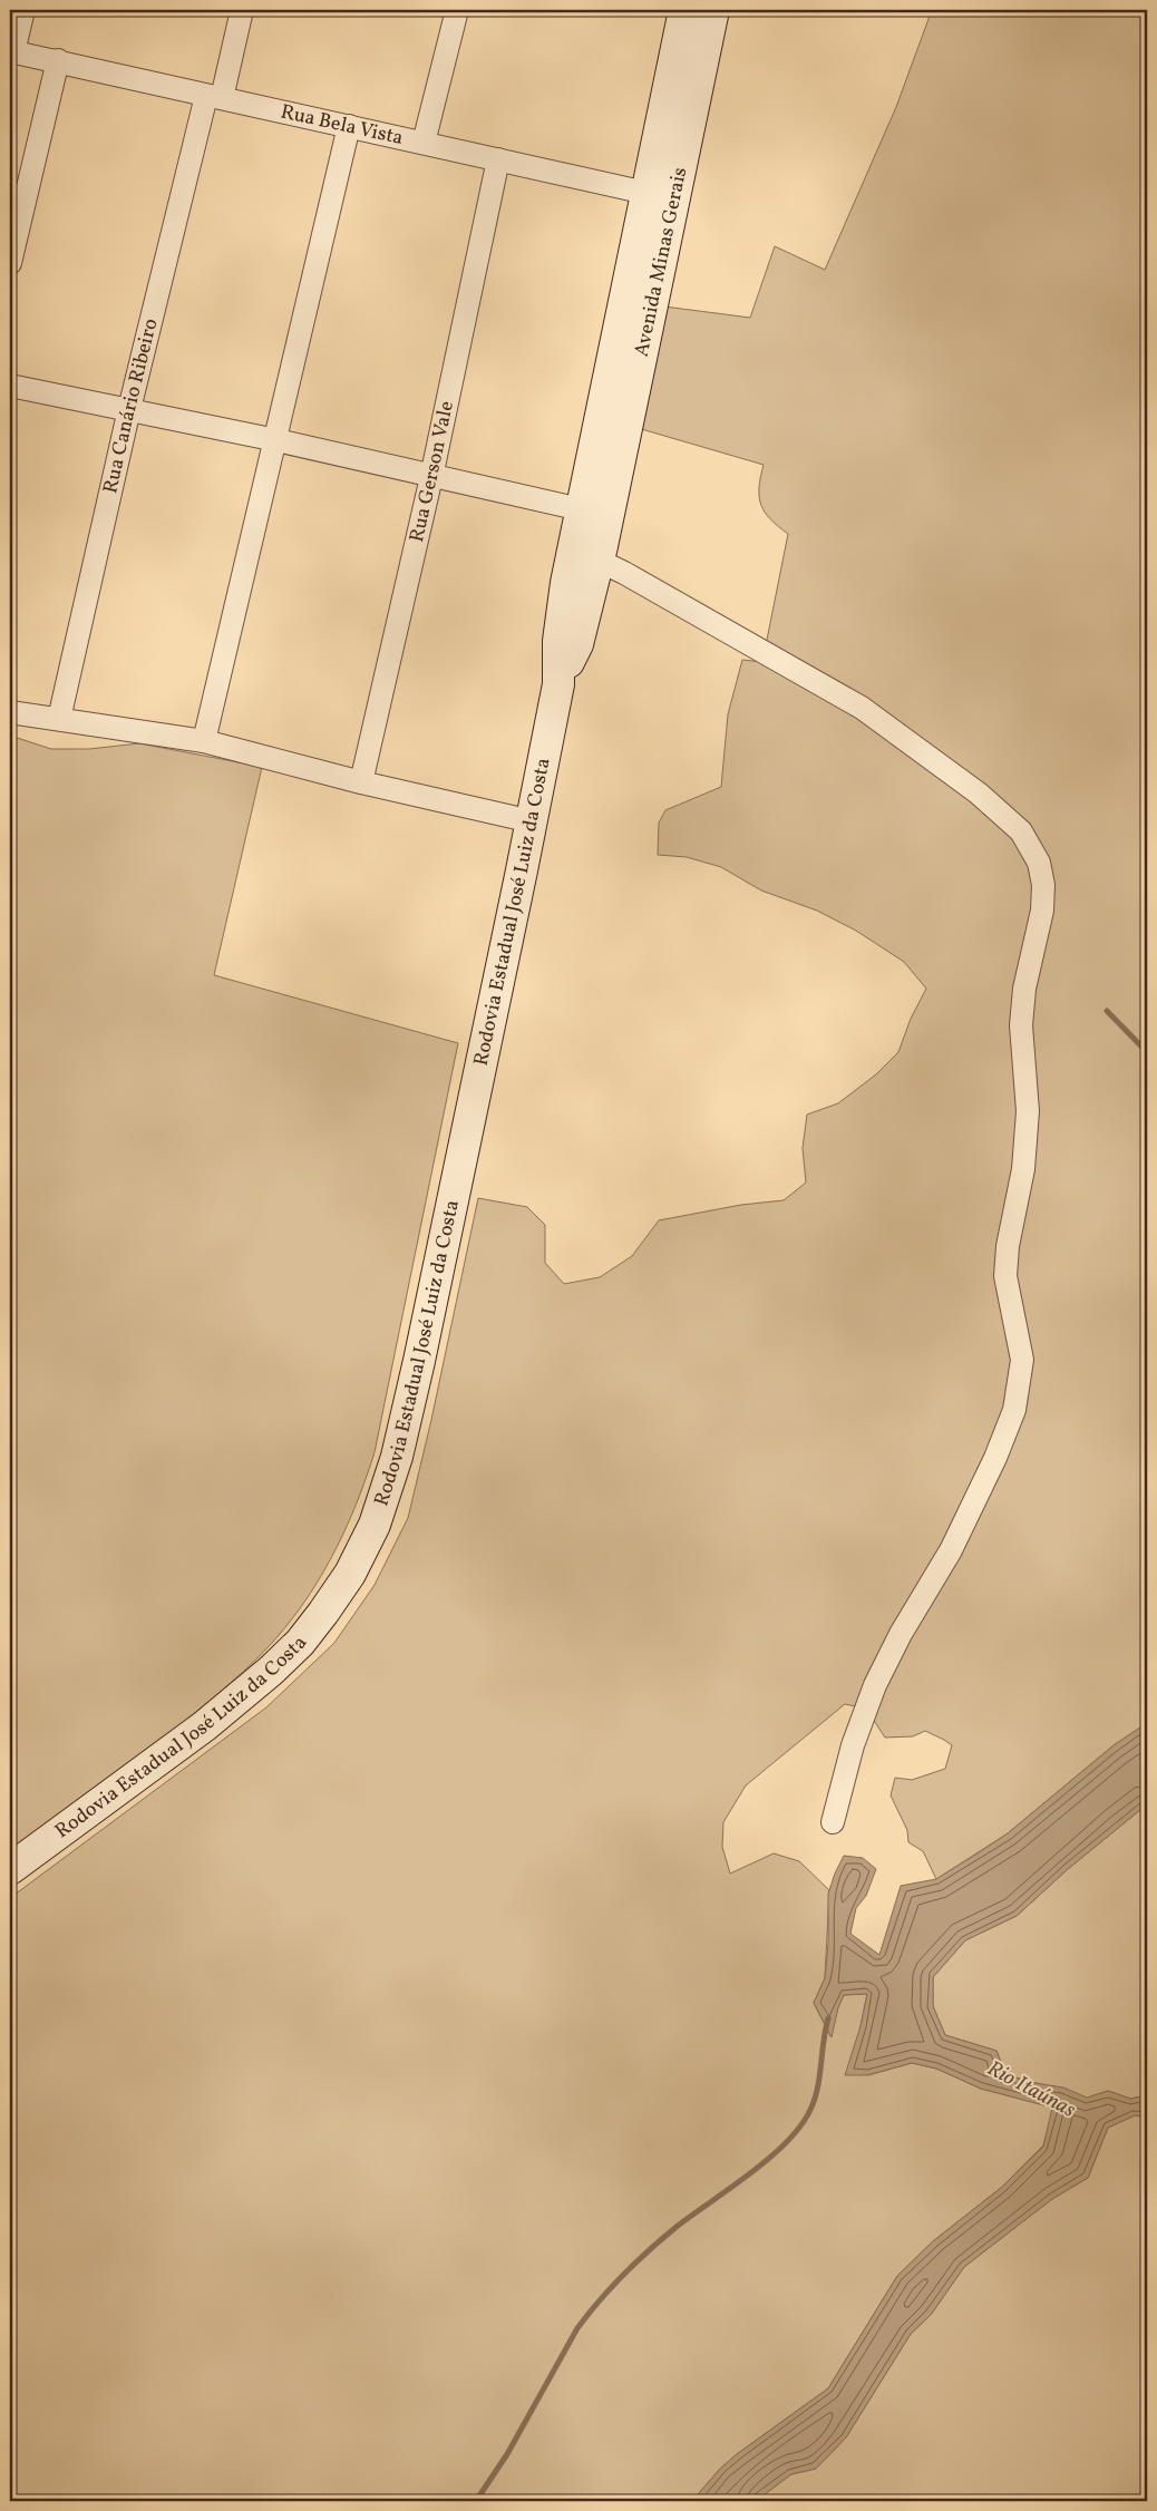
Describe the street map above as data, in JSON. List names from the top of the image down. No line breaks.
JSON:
{"streets":{"main road":["Avenida Minas Gerais","Rodovia Estadual José Luiz da Costa"],"street":["Rua Bela Vista","Rua Canário Ribeiro","Rua Gerson Vale"]},"crossings":[["Rua Bela Vista","Avenida Minas Gerais"],["Rua Bela Vista","Rua Canário Ribeiro"],["Rua Bela Vista","Rua Gerson Vale"],["Avenida Minas Gerais","Rodovia Estadual José Luiz da Costa"]],"water":["Rio Itaúnas"]}
